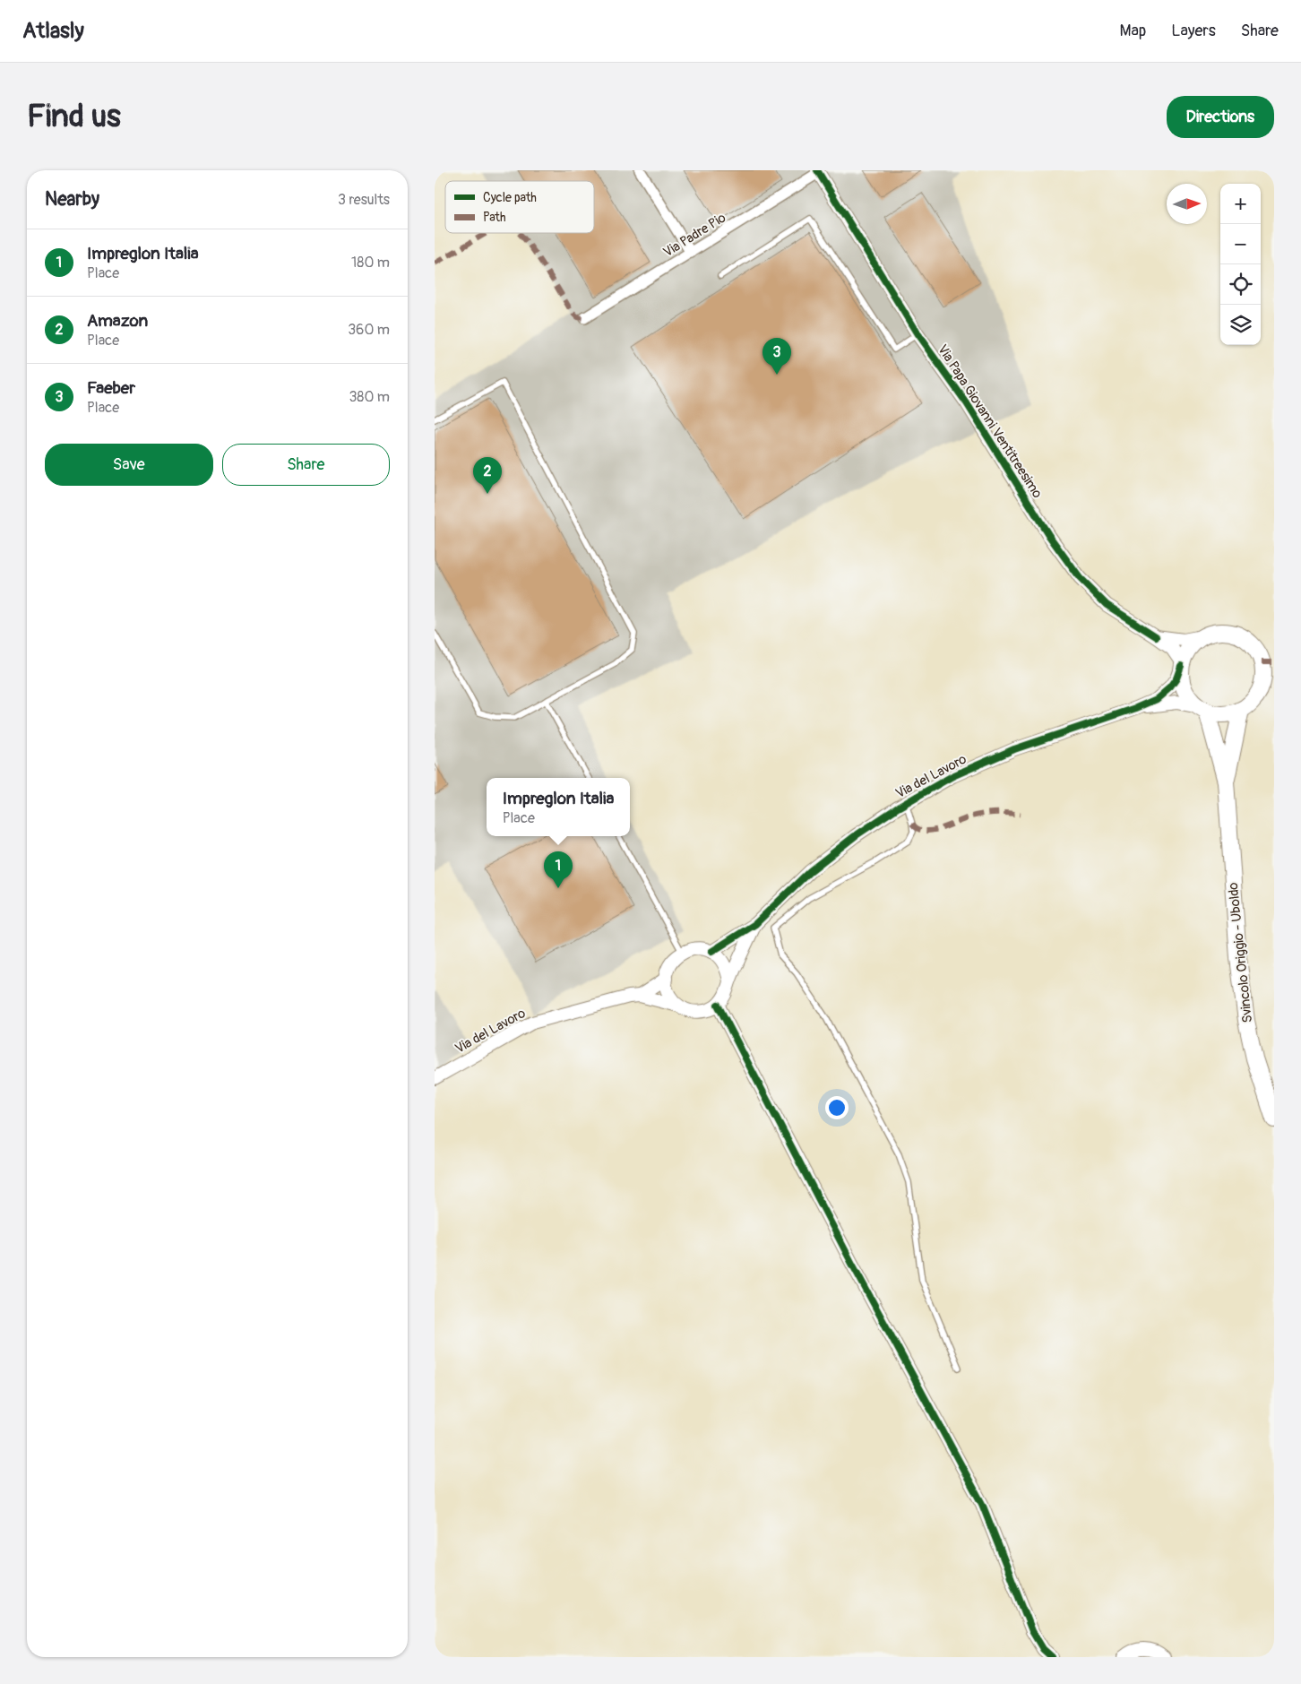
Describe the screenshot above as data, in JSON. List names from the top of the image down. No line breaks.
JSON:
{"streets":{"main road":["Svincolo Origgio - Uboldo"],"street":["Via Padre Pio","Via Papa Giovanni Ventitreesimo","Via del Lavoro"]},"crossings":[["Via Padre Pio","Via Papa Giovanni Ventitreesimo"],["Via Papa Giovanni Ventitreesimo","Via del Lavoro"],["Via Papa Giovanni Ventitreesimo","Svincolo Origgio - Uboldo"],["Via del Lavoro","Svincolo Origgio - Uboldo"]],"legend":["Cycle path","Path"],"north":"right","page":{"header":"Atlasly","nav":["Map","Layers","Share"],"buttons":["Directions",["Save","Share"]],"title":"Find us","heading":["Nearby","3 results"],"map_buttons":["+","−"],"list":[{"mark":"1","name":"Impreglon Italia","note":"Place","value":"180 m"},{"mark":"2","name":"Amazon","note":"Place","value":"360 m"},{"mark":"3","name":"Faeber","note":"Place","value":"380 m"}],"pins":["3","2","1"],"popup":["Impreglon Italia","Place"]}}
